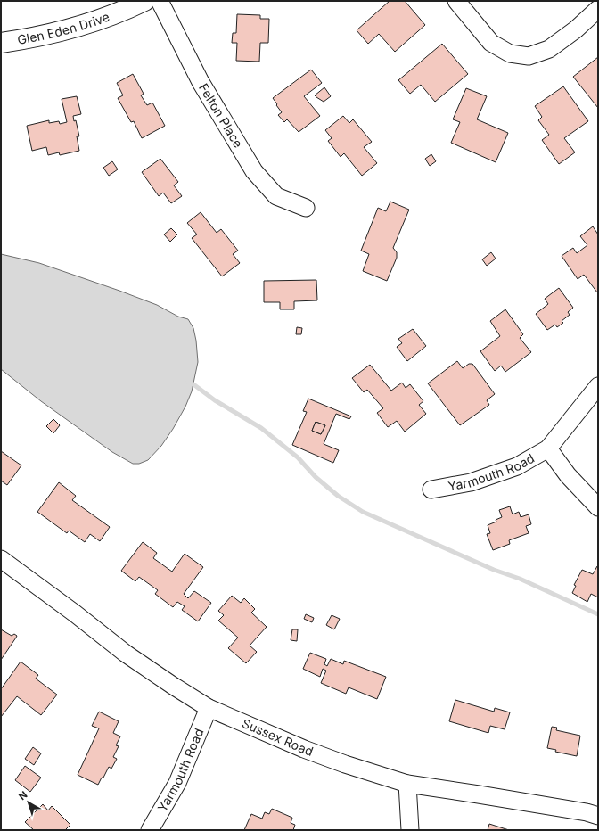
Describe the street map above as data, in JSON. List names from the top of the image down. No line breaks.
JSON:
{"streets":{"main road":["Glen Eden Drive"],"street":["Felton Place","Yarmouth Road","Sussex Road"]},"crossings":[["Yarmouth Road","Sussex Road"]],"north":"top left"}
